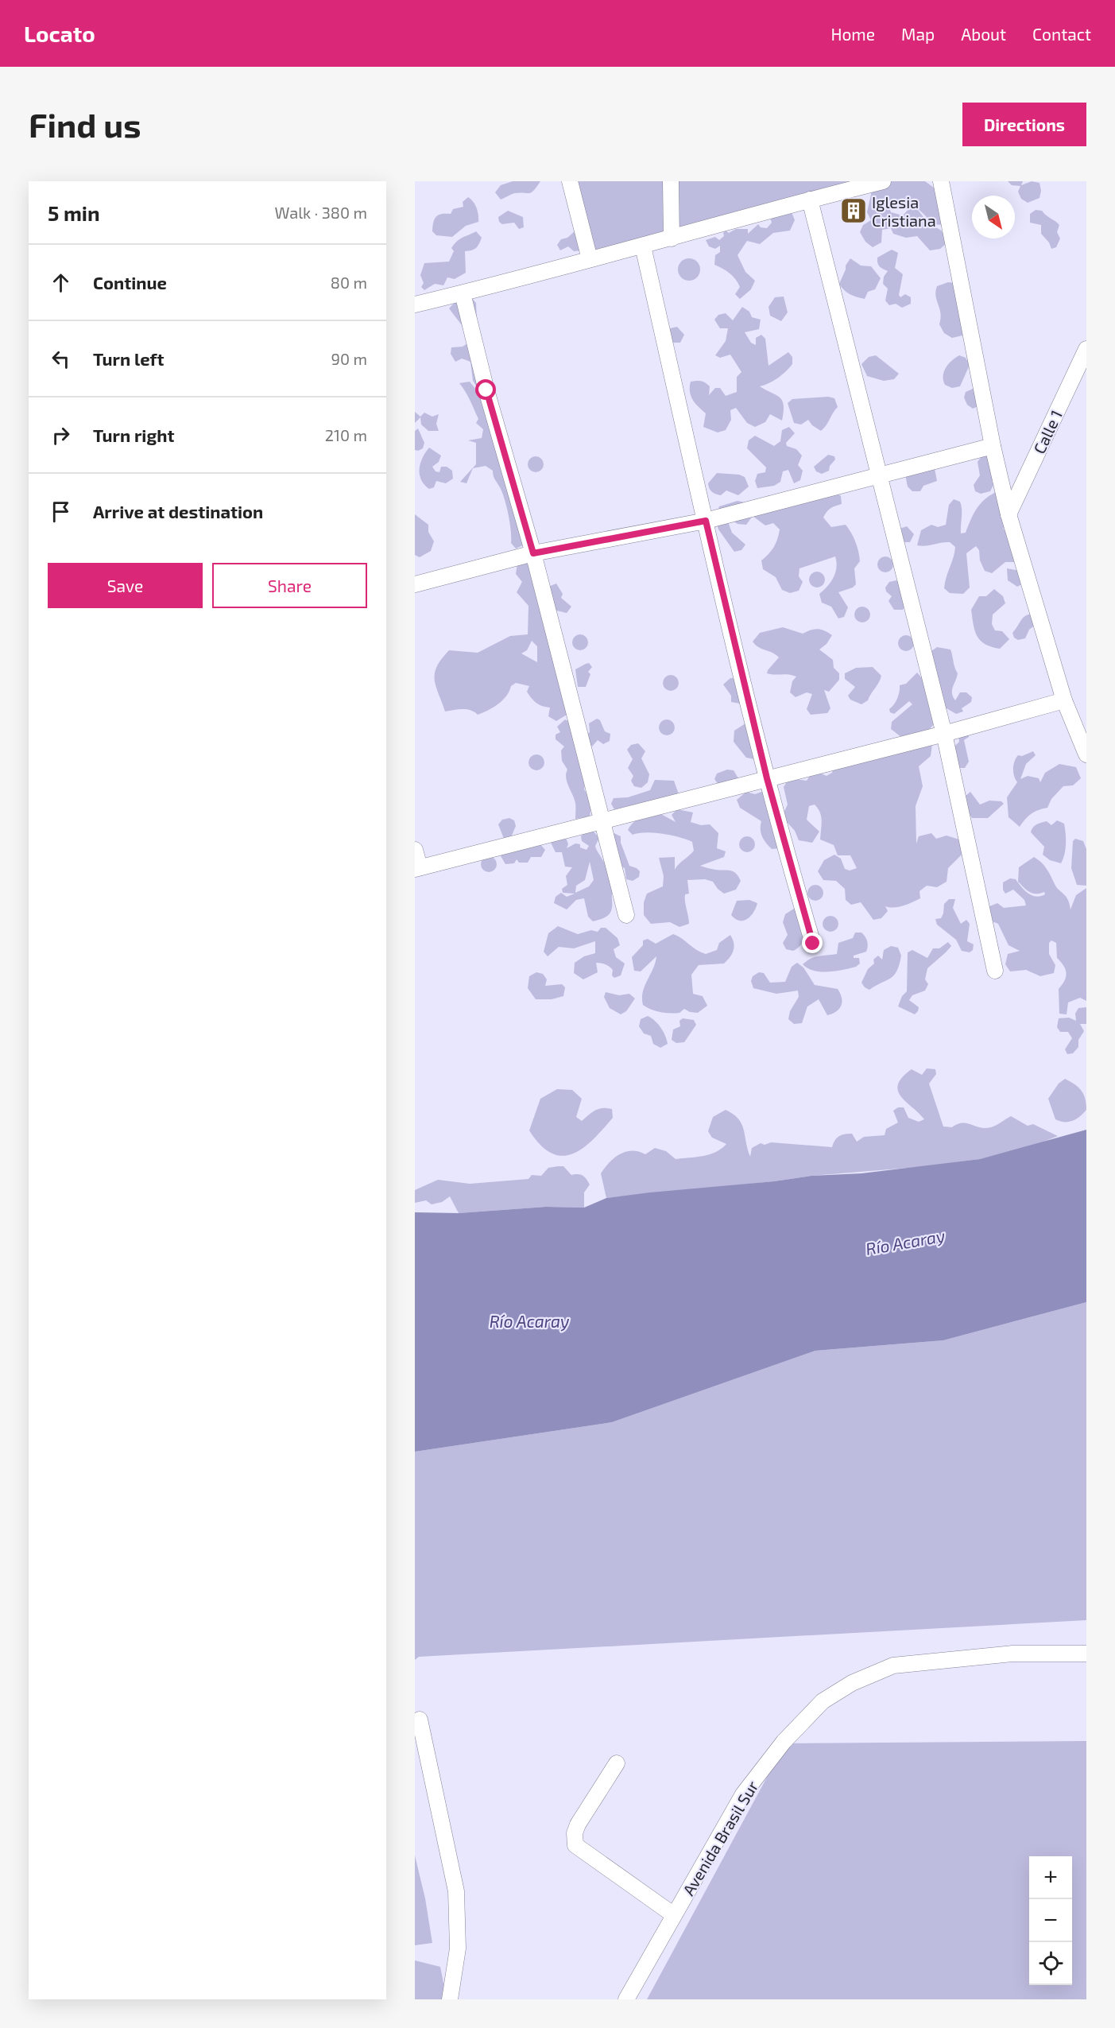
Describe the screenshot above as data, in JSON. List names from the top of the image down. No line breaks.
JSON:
{"streets":{"street":["Calle 1","Avenida Brasil Sur"]},"water":["Río Acaray"],"places":{"building":["Iglesia Cristiana"]},"north":"bottom right","page":{"header":"Locato","nav":["Home","Map","About","Contact"],"buttons":["Directions",["Save","Share"]],"title":"Find us","heading":["5 min","Walk · 380 m"],"list":[["Continue","80 m"],["Turn left","90 m"],["Turn right","210 m"],"Arrive at destination"],"map_buttons":["+","−"]}}
